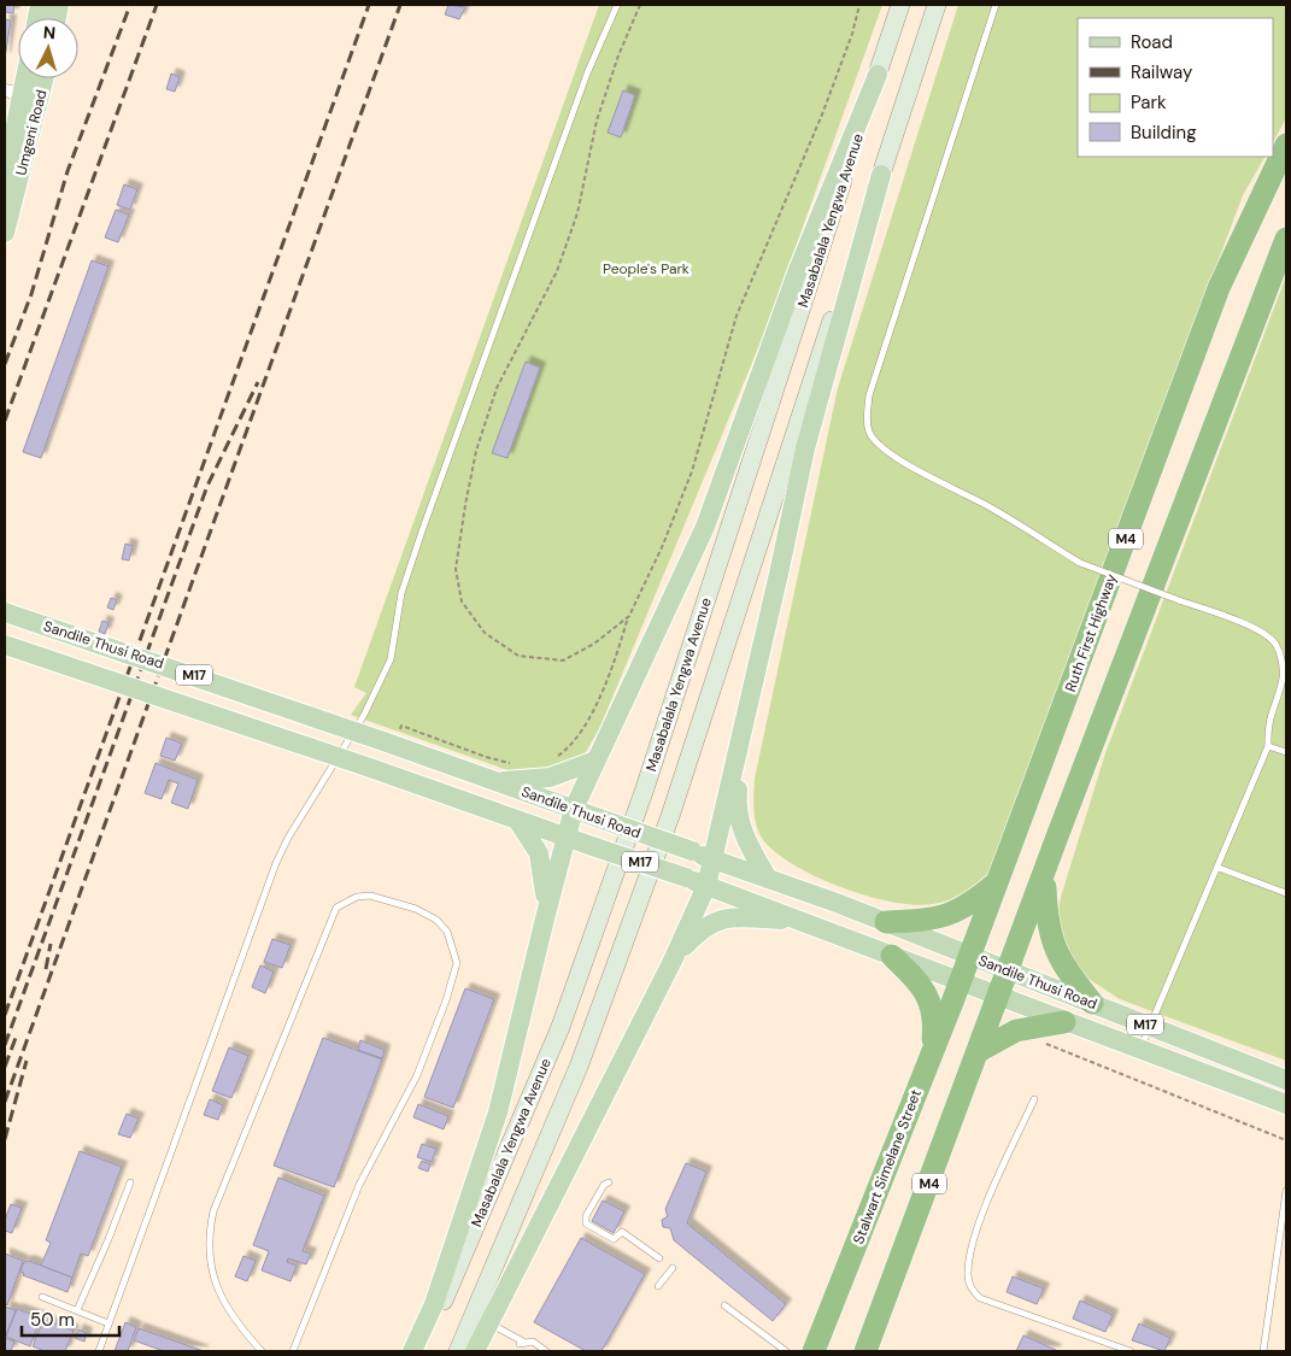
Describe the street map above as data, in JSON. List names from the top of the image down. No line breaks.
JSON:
{"streets":{"highway":["M4","Ruth First Highway","Stalwart Simelane Street"],"main road":["Umgeni Road","Masabalala Yengwa Avenue","Sandile Thusi Road","M17"]},"crossings":[["M4","Ruth First Highway"],["M4","Sandile Thusi Road"],["M4","Stalwart Simelane Street"],["Ruth First Highway","Sandile Thusi Road"],["Sandile Thusi Road","Stalwart Simelane Street"]],"parks":["People's Park"],"legend":["Road","Railway","Park","Building"],"scale_bar":"50 m","north":"top"}
